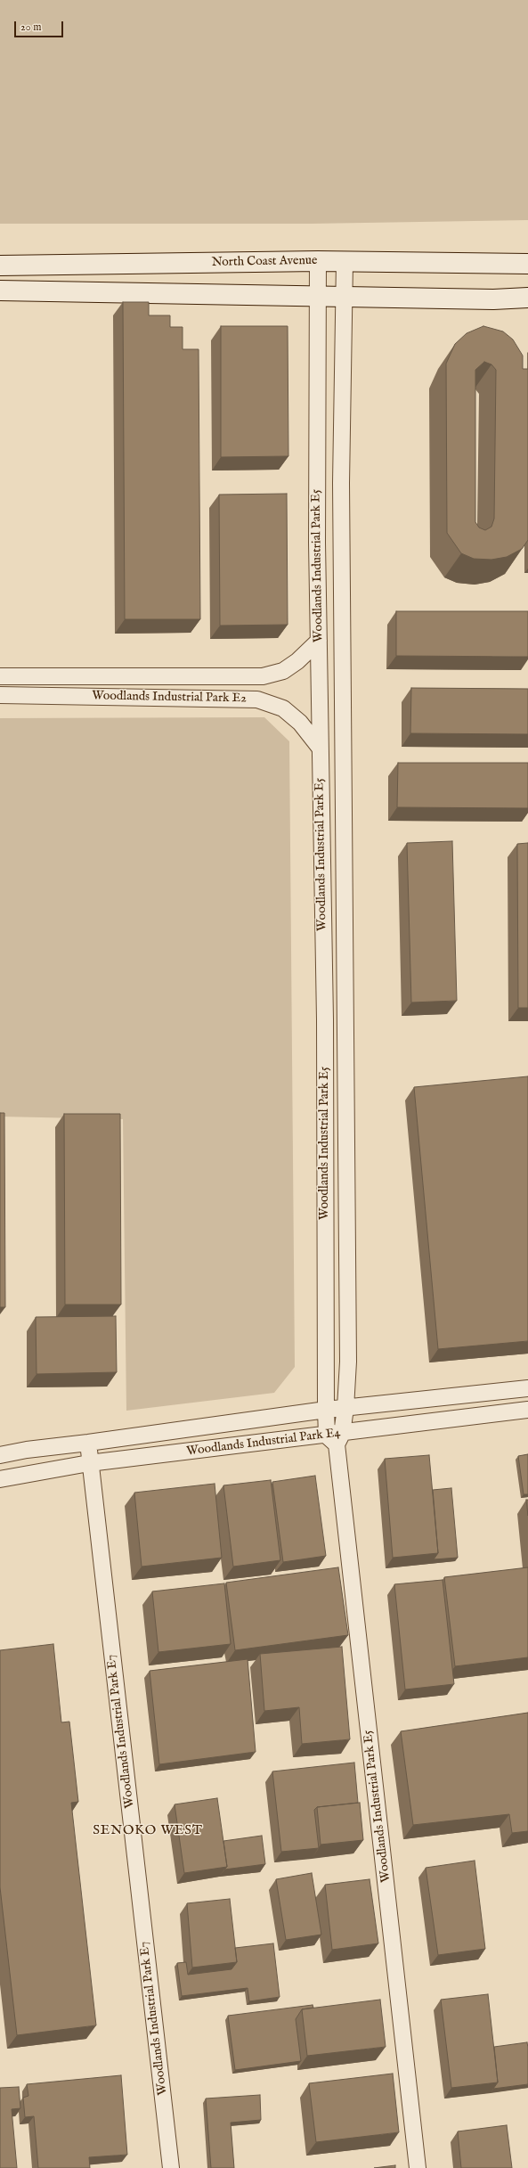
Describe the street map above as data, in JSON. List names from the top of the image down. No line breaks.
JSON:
{"streets":{"main road":["North Coast Avenue"],"street":["Woodlands Industrial Park E5","Woodlands Industrial Park E2","Woodlands Industrial Park E4","Woodlands Industrial Park E7"]},"crossings":[["North Coast Avenue","Woodlands Industrial Park E5"],["Woodlands Industrial Park E5","Woodlands Industrial Park E2"],["Woodlands Industrial Park E5","Woodlands Industrial Park E4"],["Woodlands Industrial Park E4","Woodlands Industrial Park E7"]],"districts":["SENOKO WEST"],"scale_bar":"20 m"}
